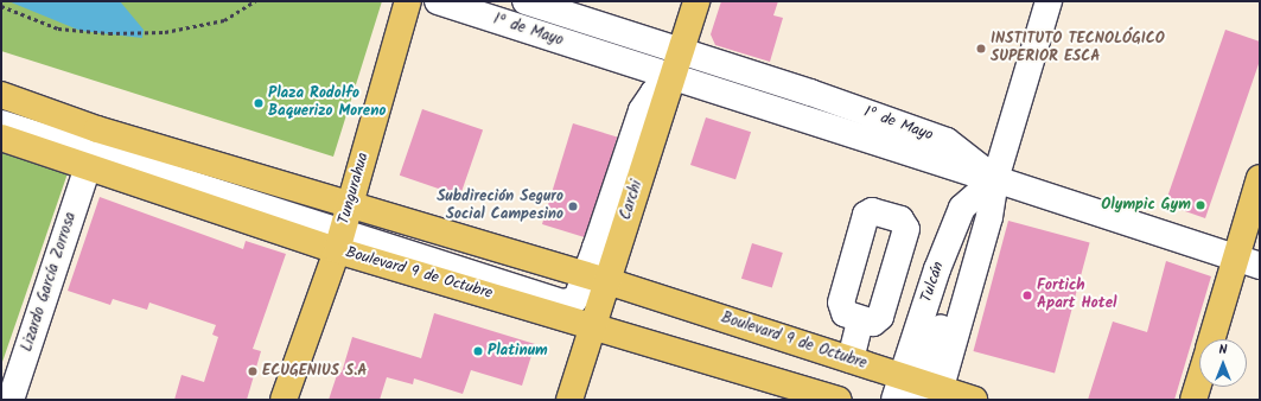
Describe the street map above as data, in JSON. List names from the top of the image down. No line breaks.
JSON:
{"streets":{"main road":["Tungurahua","Carchi","Boulevard 9 de Octubre"],"street":["1º de Mayo","Lizardo García Zorrosa","Tulcán"]},"crossings":[["1º de Mayo","Carchi"],["1º de Mayo","Tulcán"],["Tungurahua","Boulevard 9 de Octubre"],["Carchi","Boulevard 9 de Octubre"],["Boulevard 9 de Octubre","Lizardo García Zorrosa"],["Boulevard 9 de Octubre","Tulcán"]],"places":["INSTITUTO TECNOLÓGICO SUPERIOR ESCA","Plaza Rodolfo Baquerizo Moreno","Olympic Gym","Subdireción Seguro Social Campesino","Fortich Apart Hotel","Platinum","ECUGENIUS S.A"],"north":"top"}
